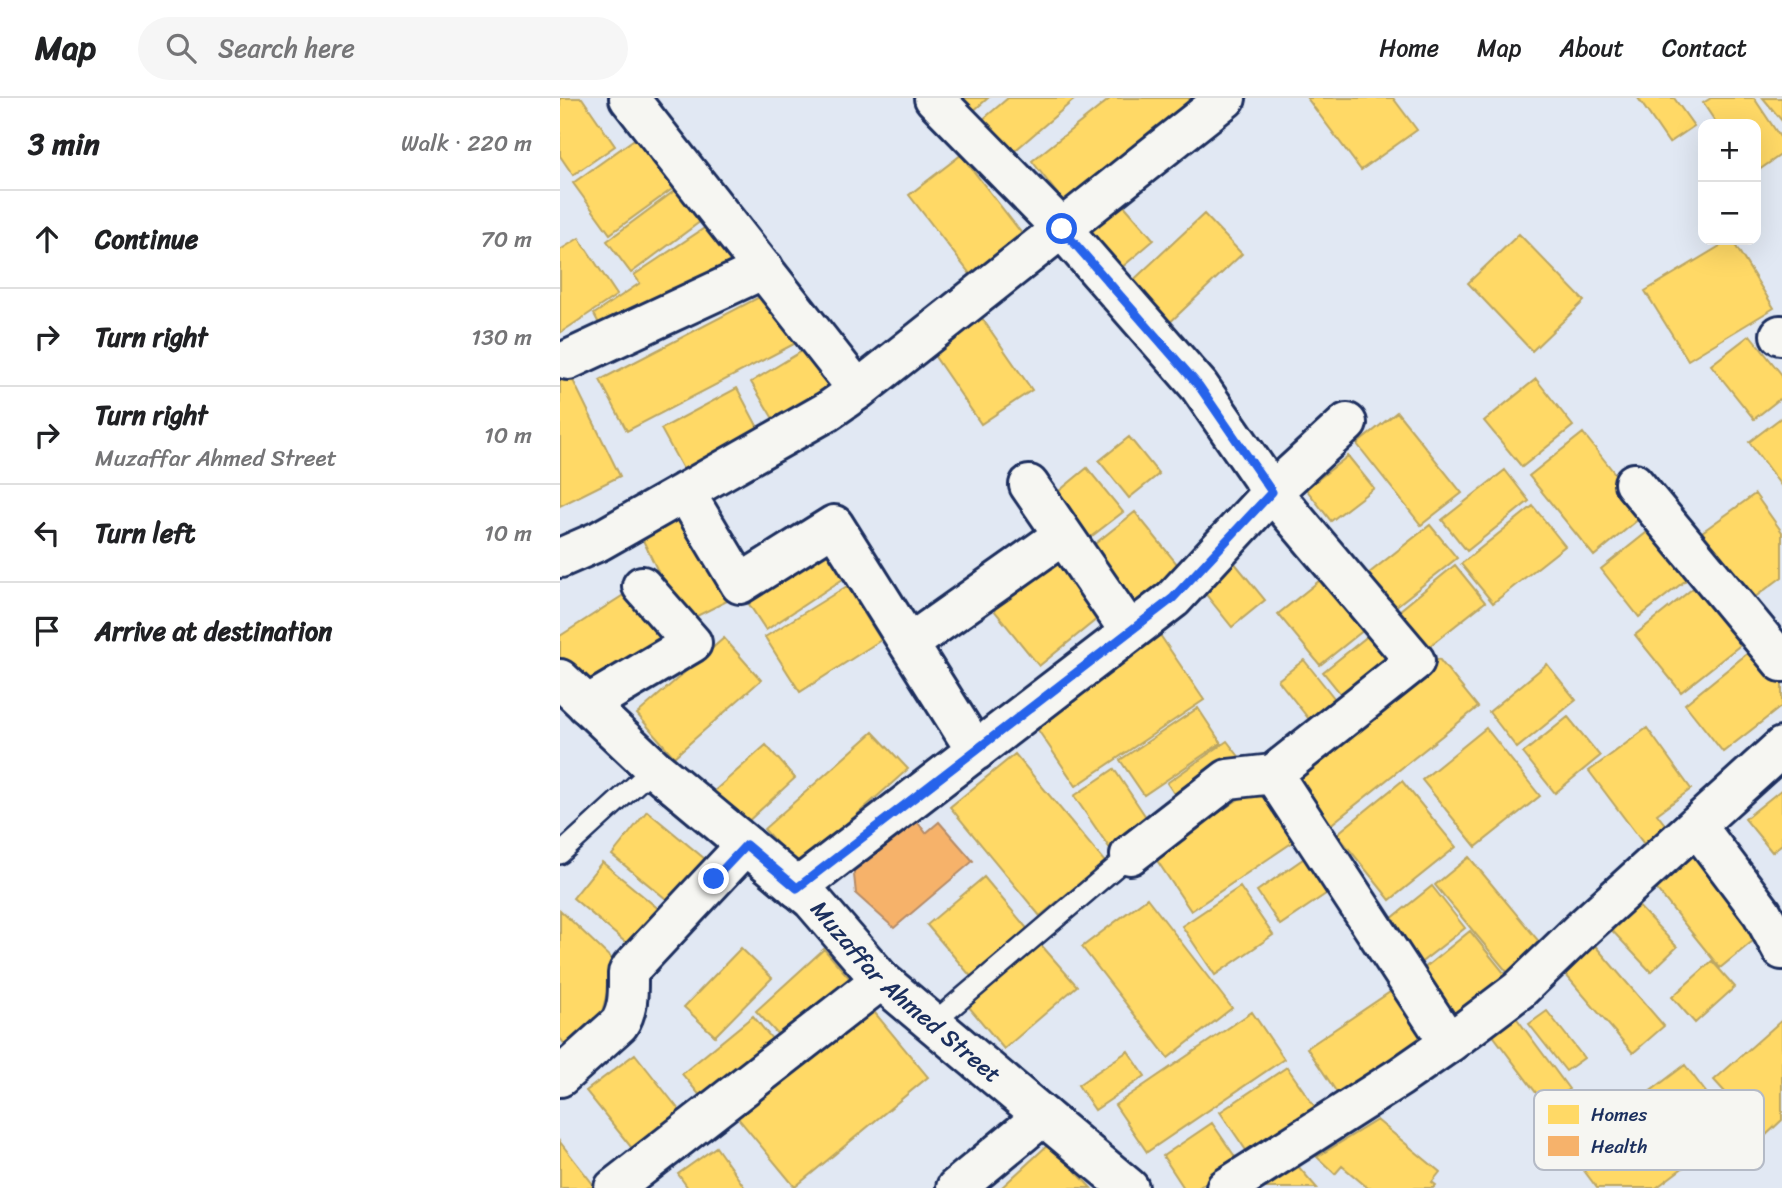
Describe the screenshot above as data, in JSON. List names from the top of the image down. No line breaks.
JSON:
{"streets":{"street":["Muzaffar Ahmed Street"]},"legend":["Homes","Health"],"page":{"header":"Map","search":"Search here","nav":["Home","Map","About","Contact"],"heading":["3 min","Walk · 220 m"],"map_buttons":["+","−"],"list":[["Continue","70 m"],["Turn right","130 m"],["Turn right","Muzaffar Ahmed Street","10 m"],["Turn left","10 m"],"Arrive at destination"]}}
